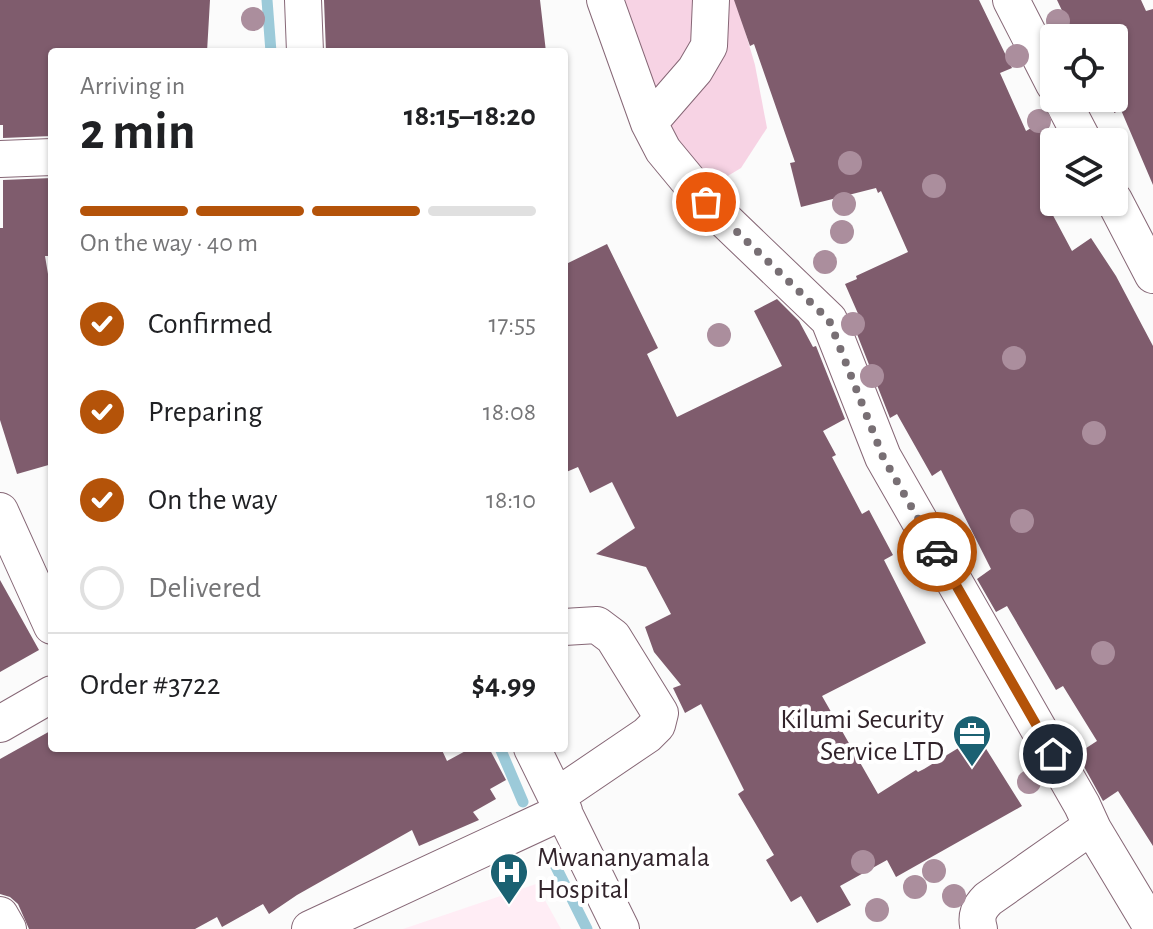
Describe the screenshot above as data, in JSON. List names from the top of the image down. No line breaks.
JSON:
{"places":{"office":["Kilumi Security Service LTD"],"hospital":["Mwananyamala Hospital"]},"page":{"heading":["2 min","Arriving in","18:15–18:20"],"panel":["Order #3722","$4.99"],"bar":"On the way · 40 m","list":[["Confirmed","17:55"],["Preparing","18:08"],["On the way","18:10"],"Delivered"]}}
